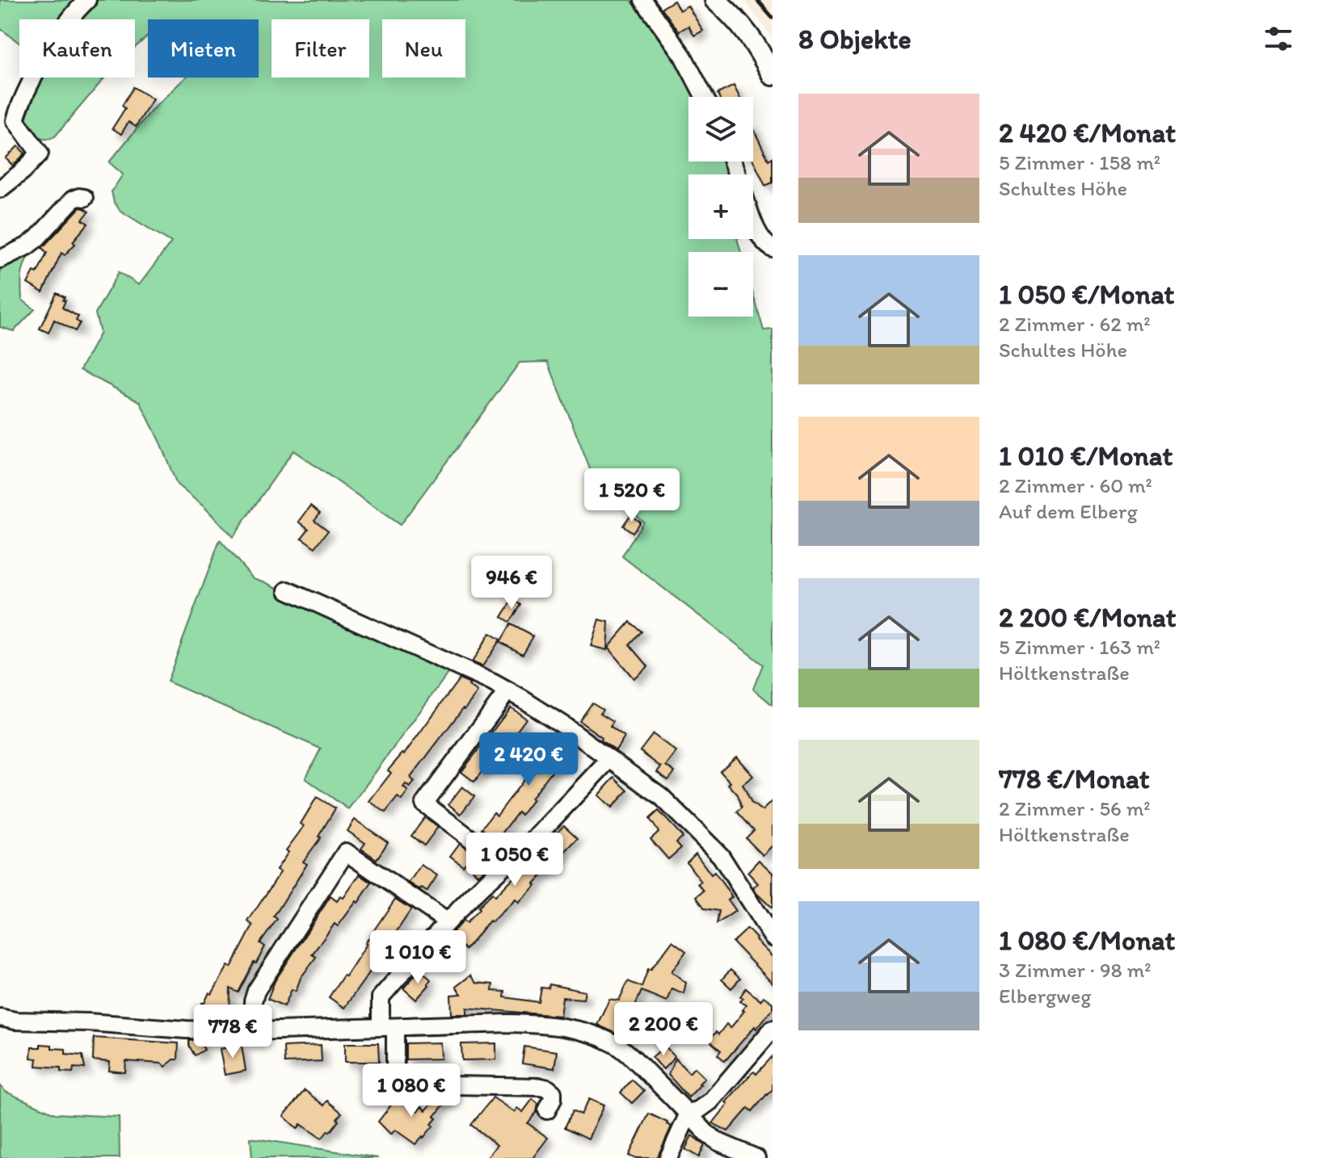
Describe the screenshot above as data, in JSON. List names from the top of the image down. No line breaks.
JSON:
{"page":{"heading":"8 Objekte","chip":["Kaufen","Mieten","Filter","Neu"],"list":[{"name":"2 420 €/Monat","note":"5 Zimmer · 158 m² · Schultes Höhe"},{"name":"1 050 €/Monat","note":"2 Zimmer · 62 m² · Schultes Höhe"},{"name":"1 010 €/Monat","note":"2 Zimmer · 60 m² · Auf dem Elberg"},{"name":"2 200 €/Monat","note":"5 Zimmer · 163 m² · Höltkenstraße"},{"name":"778 €/Monat","note":"2 Zimmer · 56 m² · Höltkenstraße"},{"name":"1 080 €/Monat","note":"3 Zimmer · 98 m² · Elbergweg"}],"map_buttons":["+","−"],"price":["1 520 €","946 €","2 420 €","1 050 €","1 010 €","2 200 €","778 €","1 080 €"]}}
